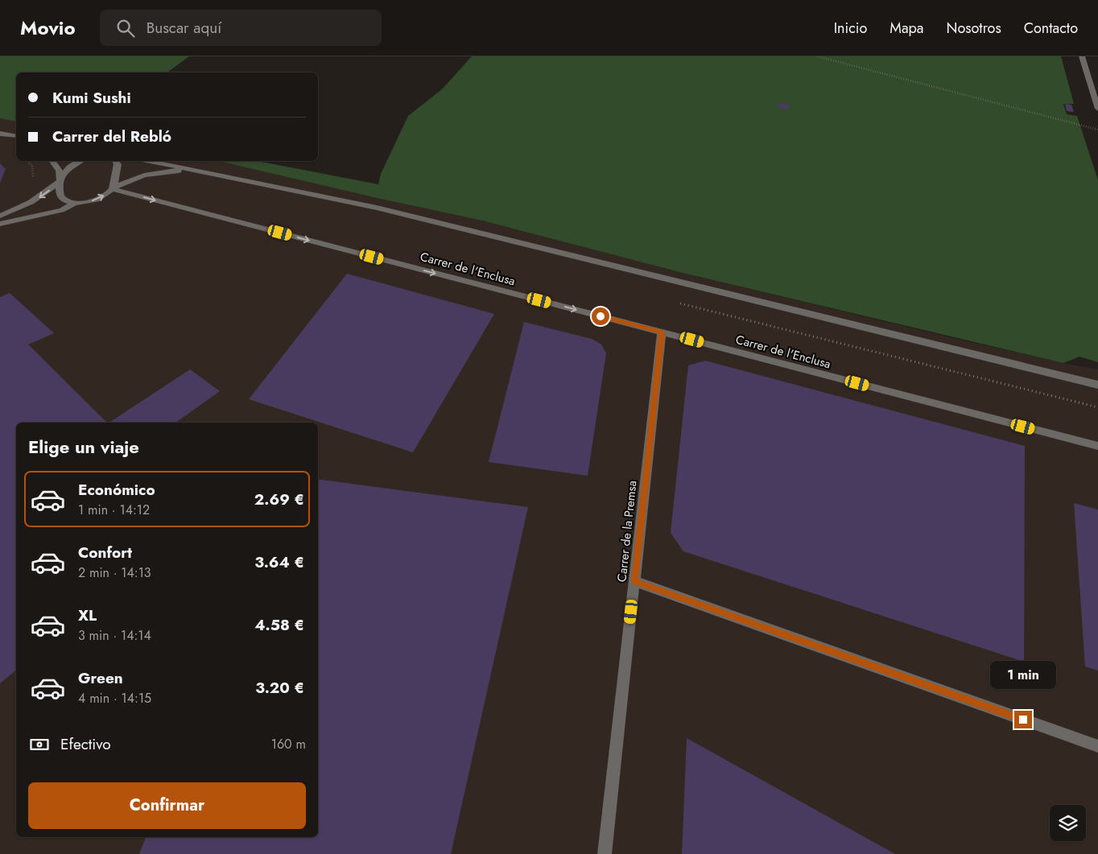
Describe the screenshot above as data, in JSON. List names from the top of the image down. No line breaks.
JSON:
{"streets":{"street":["Carrer de l'Enclusa","Carrer de la Premsa"]},"crossings":[["Carrer de l'Enclusa","Carrer de la Premsa"]],"page":{"header":"Movio","search":"Buscar aquí","nav":["Inicio","Mapa","Nosotros","Contacto"],"banner":["Kumi Sushi","Carrer del Rebló"],"heading":"Elige un viaje","list":[{"name":"Económico","note":"1 min · 14:12","value":"2.69 €"},{"name":"Confort","note":"2 min · 14:13","value":"3.64 €"},{"name":"XL","note":"3 min · 14:14","value":"4.58 €"},{"name":"Green","note":"4 min · 14:15","value":"3.20 €"}],"bubble":"1 min","pay":["Efectivo","160 m"],"buttons":"Confirmar"}}
